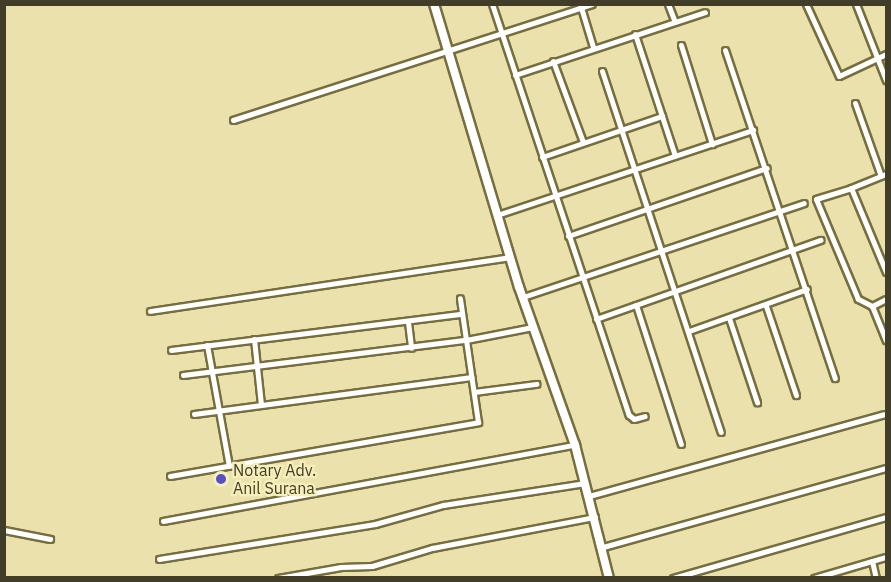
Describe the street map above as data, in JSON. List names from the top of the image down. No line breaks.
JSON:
{"places":["Notary Adv. Anil Surana"]}
